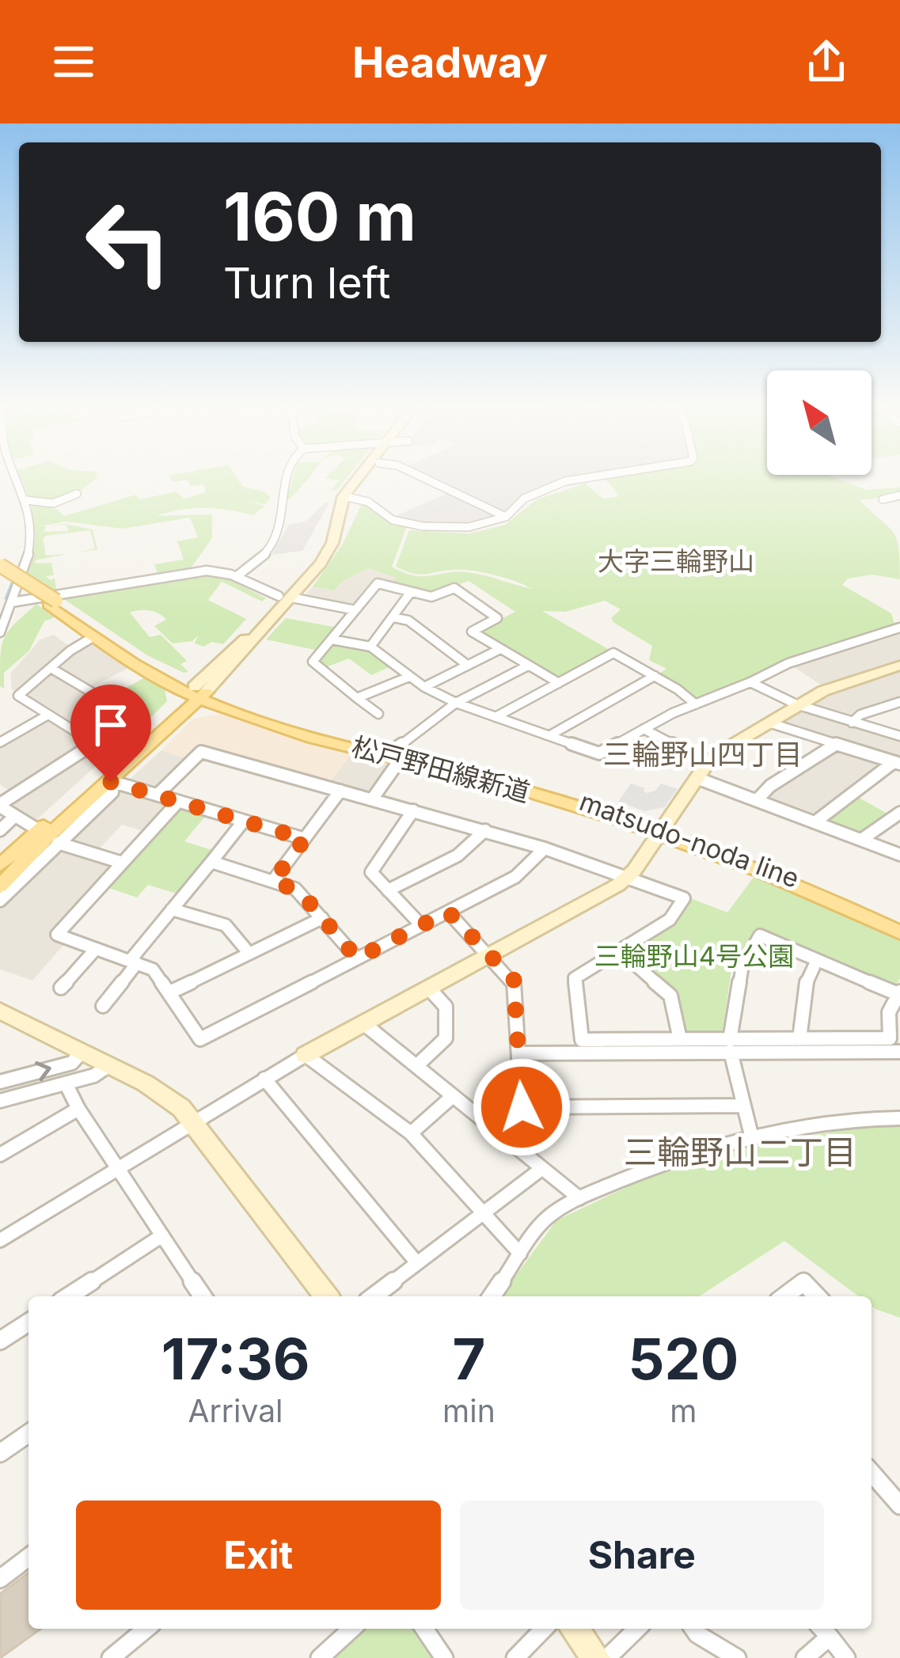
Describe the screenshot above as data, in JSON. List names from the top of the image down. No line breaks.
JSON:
{"streets":{"main road":["松戸野田線新道","matsudo-noda line"]},"crossings":[["松戸野田線新道","matsudo-noda line"]],"districts":["大字三輪野山","三輪野山四丁目","三輪野山二丁目"],"parks":["三輪野山4号公園"],"north":"top left","page":{"header":"Headway","turn":["160 m","Turn left"],"eta":["17:36","Arrival","7","min","520","m"],"buttons":["Exit","Share"]}}
